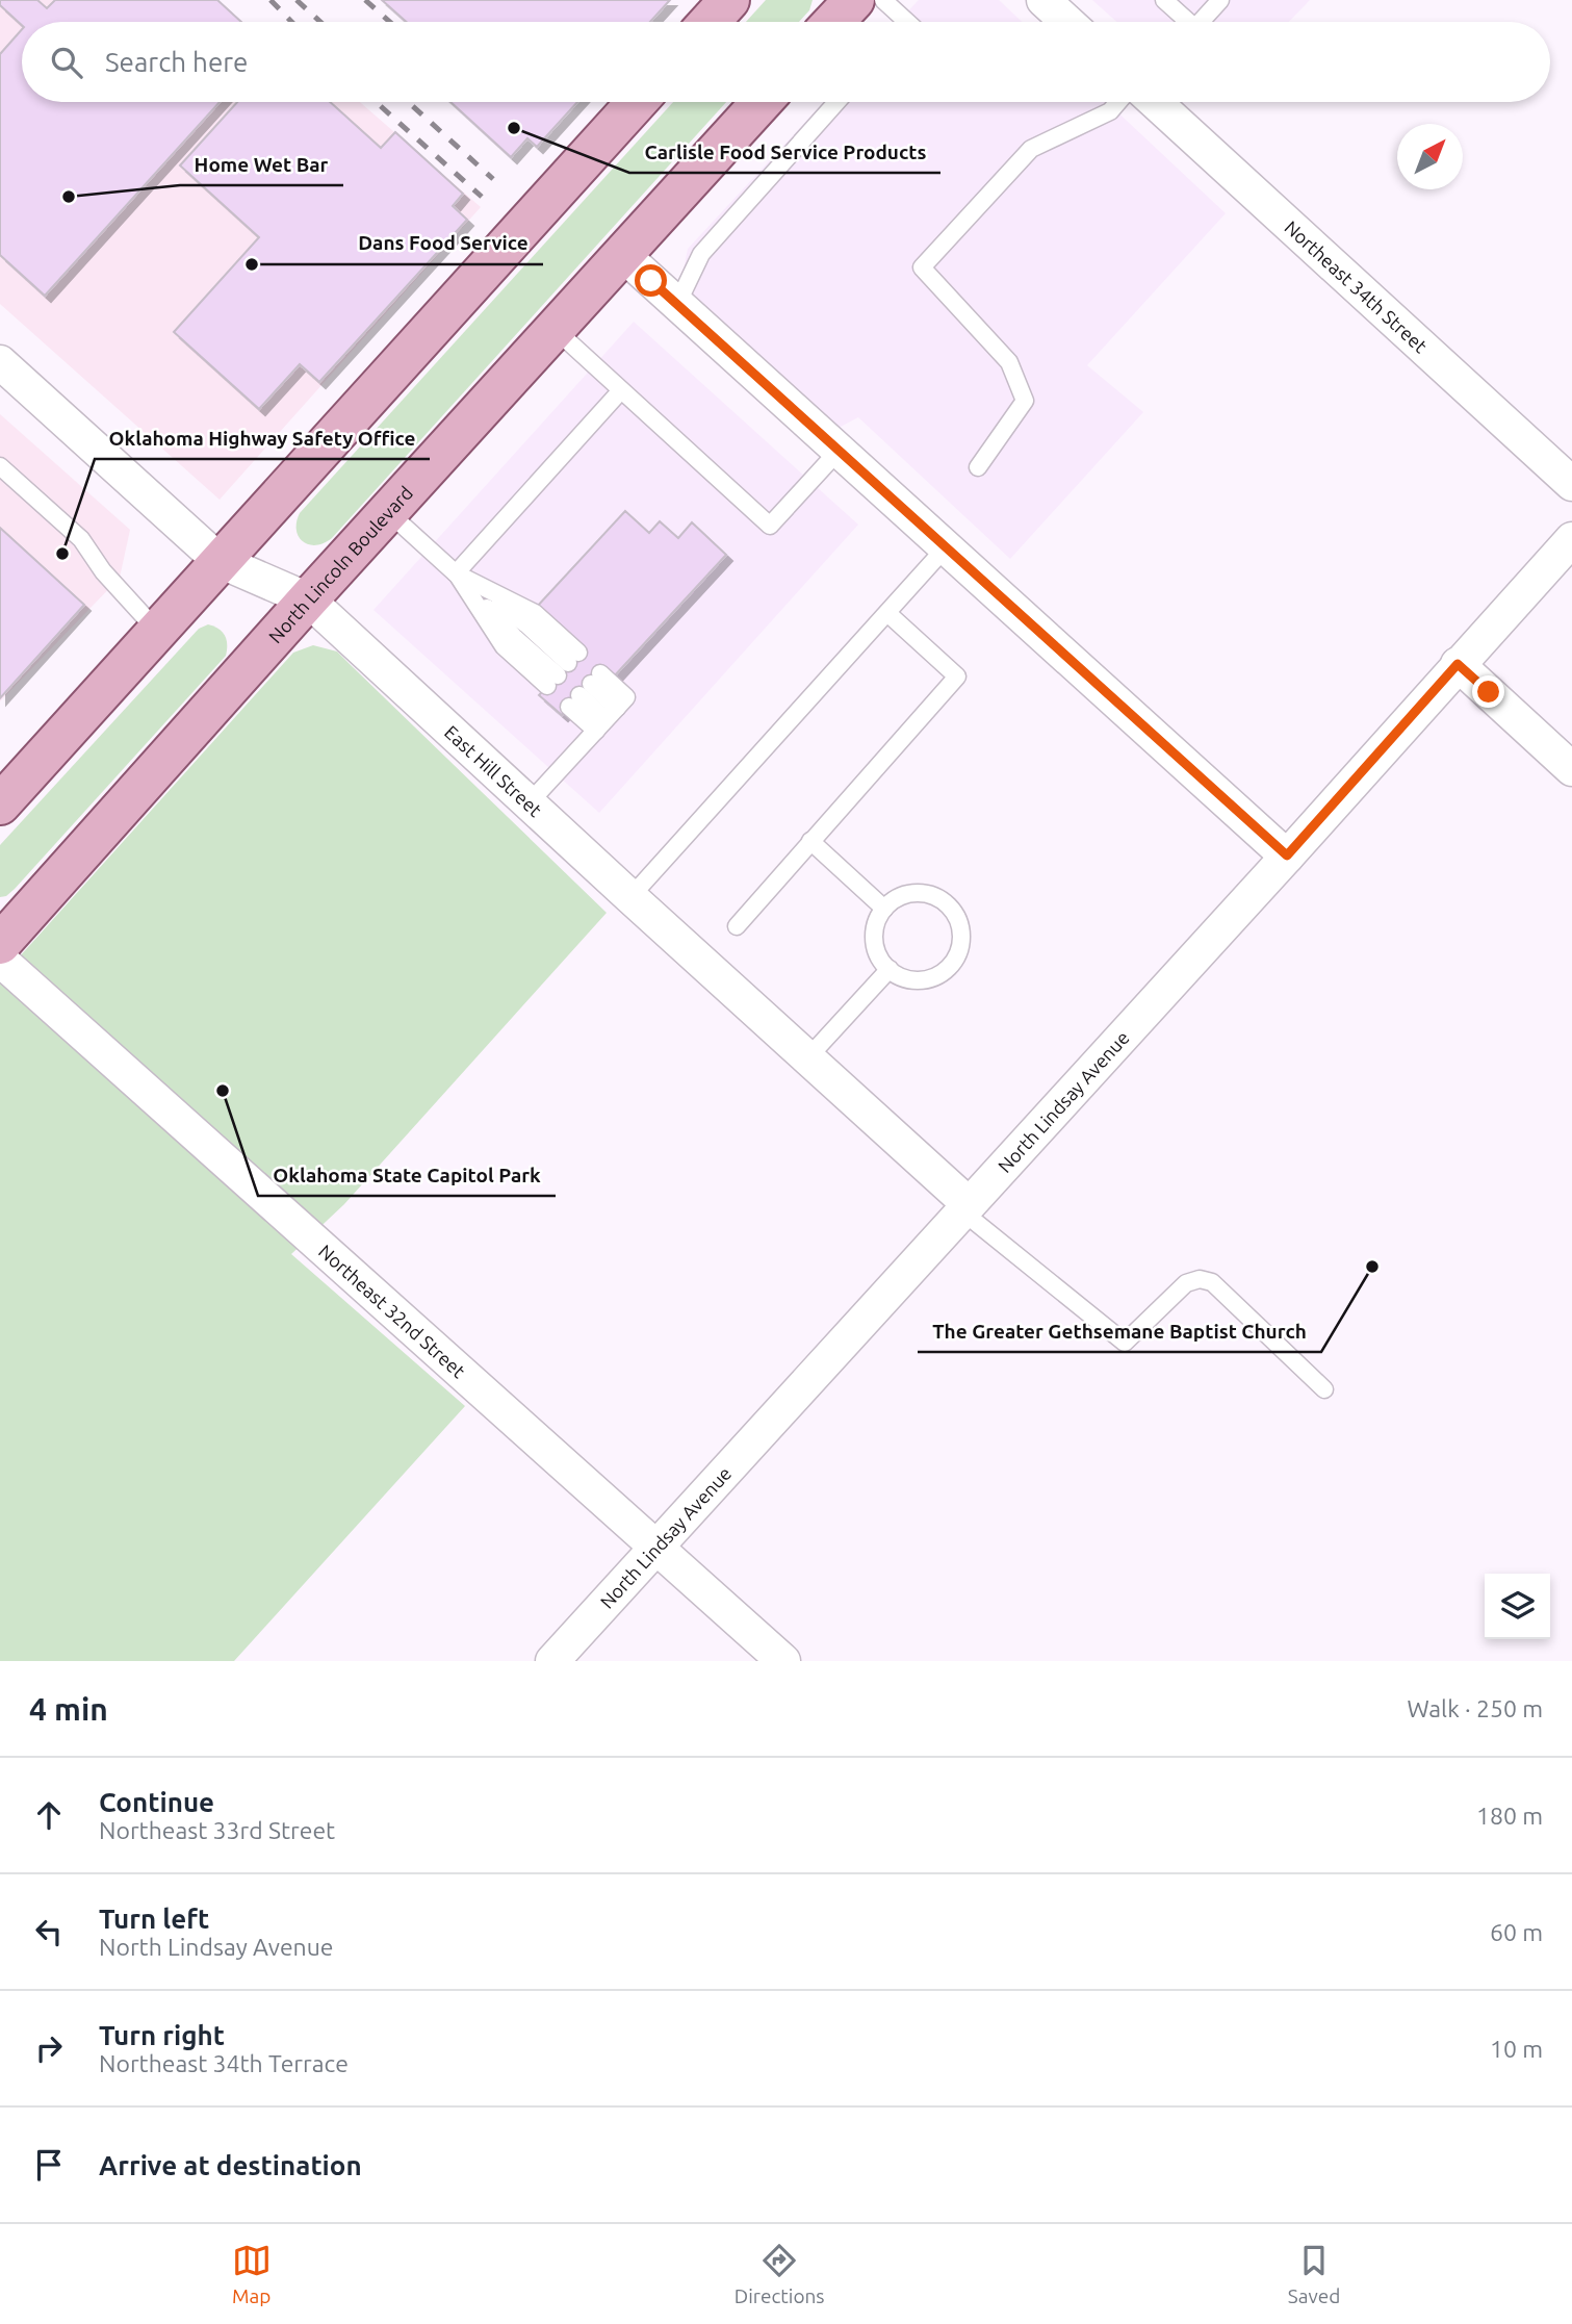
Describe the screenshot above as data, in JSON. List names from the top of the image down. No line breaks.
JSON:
{"streets":{"main road":["North Lincoln Boulevard"],"street":["Northeast 34th Street","East Hill Street","North Lindsay Avenue","Northeast 32nd Street"]},"crossings":[["North Lincoln Boulevard","East Hill Street"],["East Hill Street","North Lindsay Avenue"],["North Lindsay Avenue","Northeast 32nd Street"]],"places":["Carlisle Food Service Products","Home Wet Bar","Dans Food Service","Oklahoma Highway Safety Office","Oklahoma State Capitol Park","The Greater Gethsemane Baptist Church"],"north":"top right","page":{"search":"Search here","heading":["4 min","Walk · 250 m"],"list":[["Continue","Northeast 33rd Street","180 m"],["Turn left","North Lindsay Avenue","60 m"],["Turn right","Northeast 34th Terrace","10 m"],"Arrive at destination"],"nav":["Map","Directions","Saved"]}}
